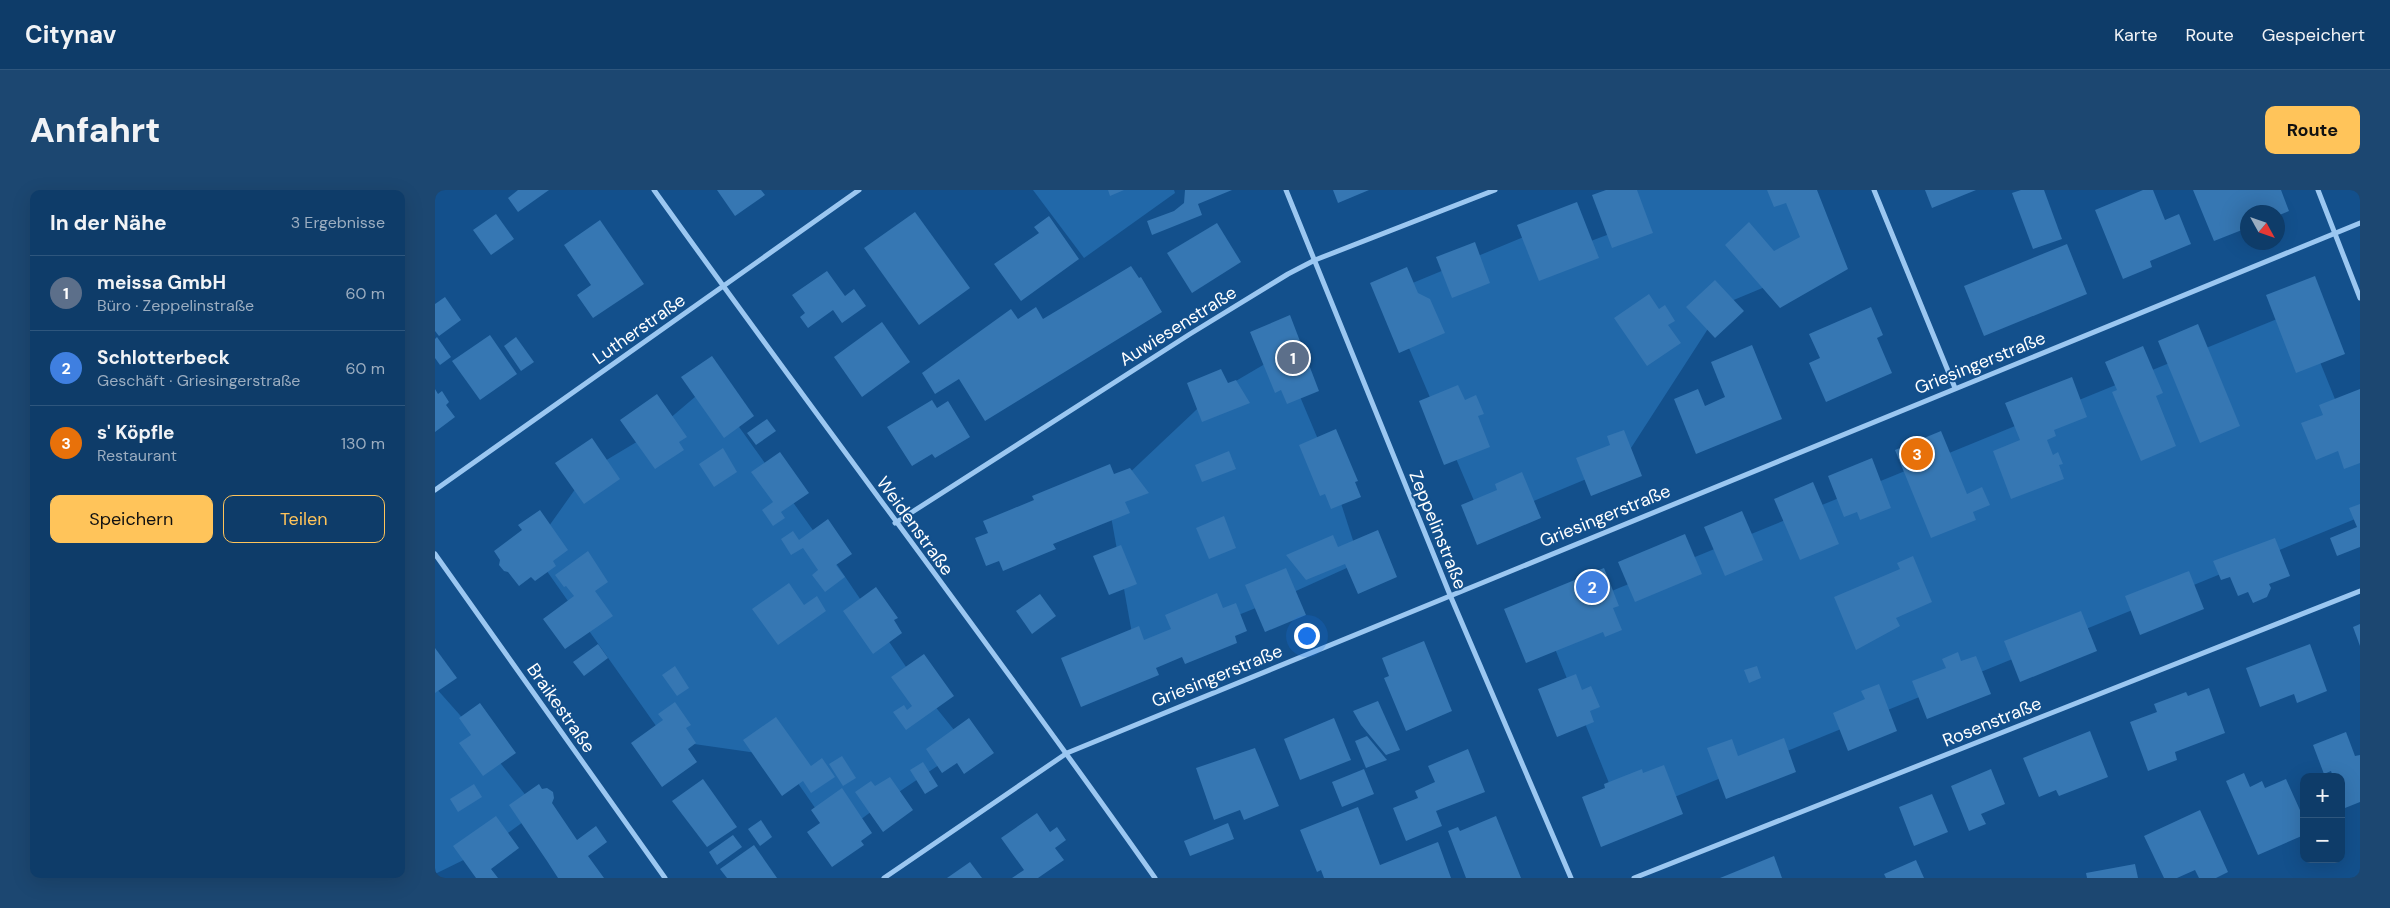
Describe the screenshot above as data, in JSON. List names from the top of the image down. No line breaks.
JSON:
{"streets":{"street":["Auwiesenstraße","Lutherstraße","Griesingerstraße","Weidenstraße","Zeppelinstraße","Braikestraße","Rosenstraße"]},"crossings":[["Auwiesenstraße","Weidenstraße"],["Auwiesenstraße","Zeppelinstraße"],["Lutherstraße","Weidenstraße"],["Griesingerstraße","Weidenstraße"],["Griesingerstraße","Zeppelinstraße"]],"north":"bottom right","page":{"header":"Citynav","nav":["Karte","Route","Gespeichert"],"buttons":["Route",["Speichern","Teilen"]],"title":"Anfahrt","heading":["In der Nähe","3 Ergebnisse"],"list":[{"mark":"1","name":"meissa GmbH","note":"Büro · Zeppelinstraße","value":"60 m"},{"mark":"2","name":"Schlotterbeck","note":"Geschäft · Griesingerstraße","value":"60 m"},{"mark":"3","name":"s' Köpfle","note":"Restaurant","value":"130 m"}],"pins":["1","3","2"],"map_buttons":["+","−"]}}
